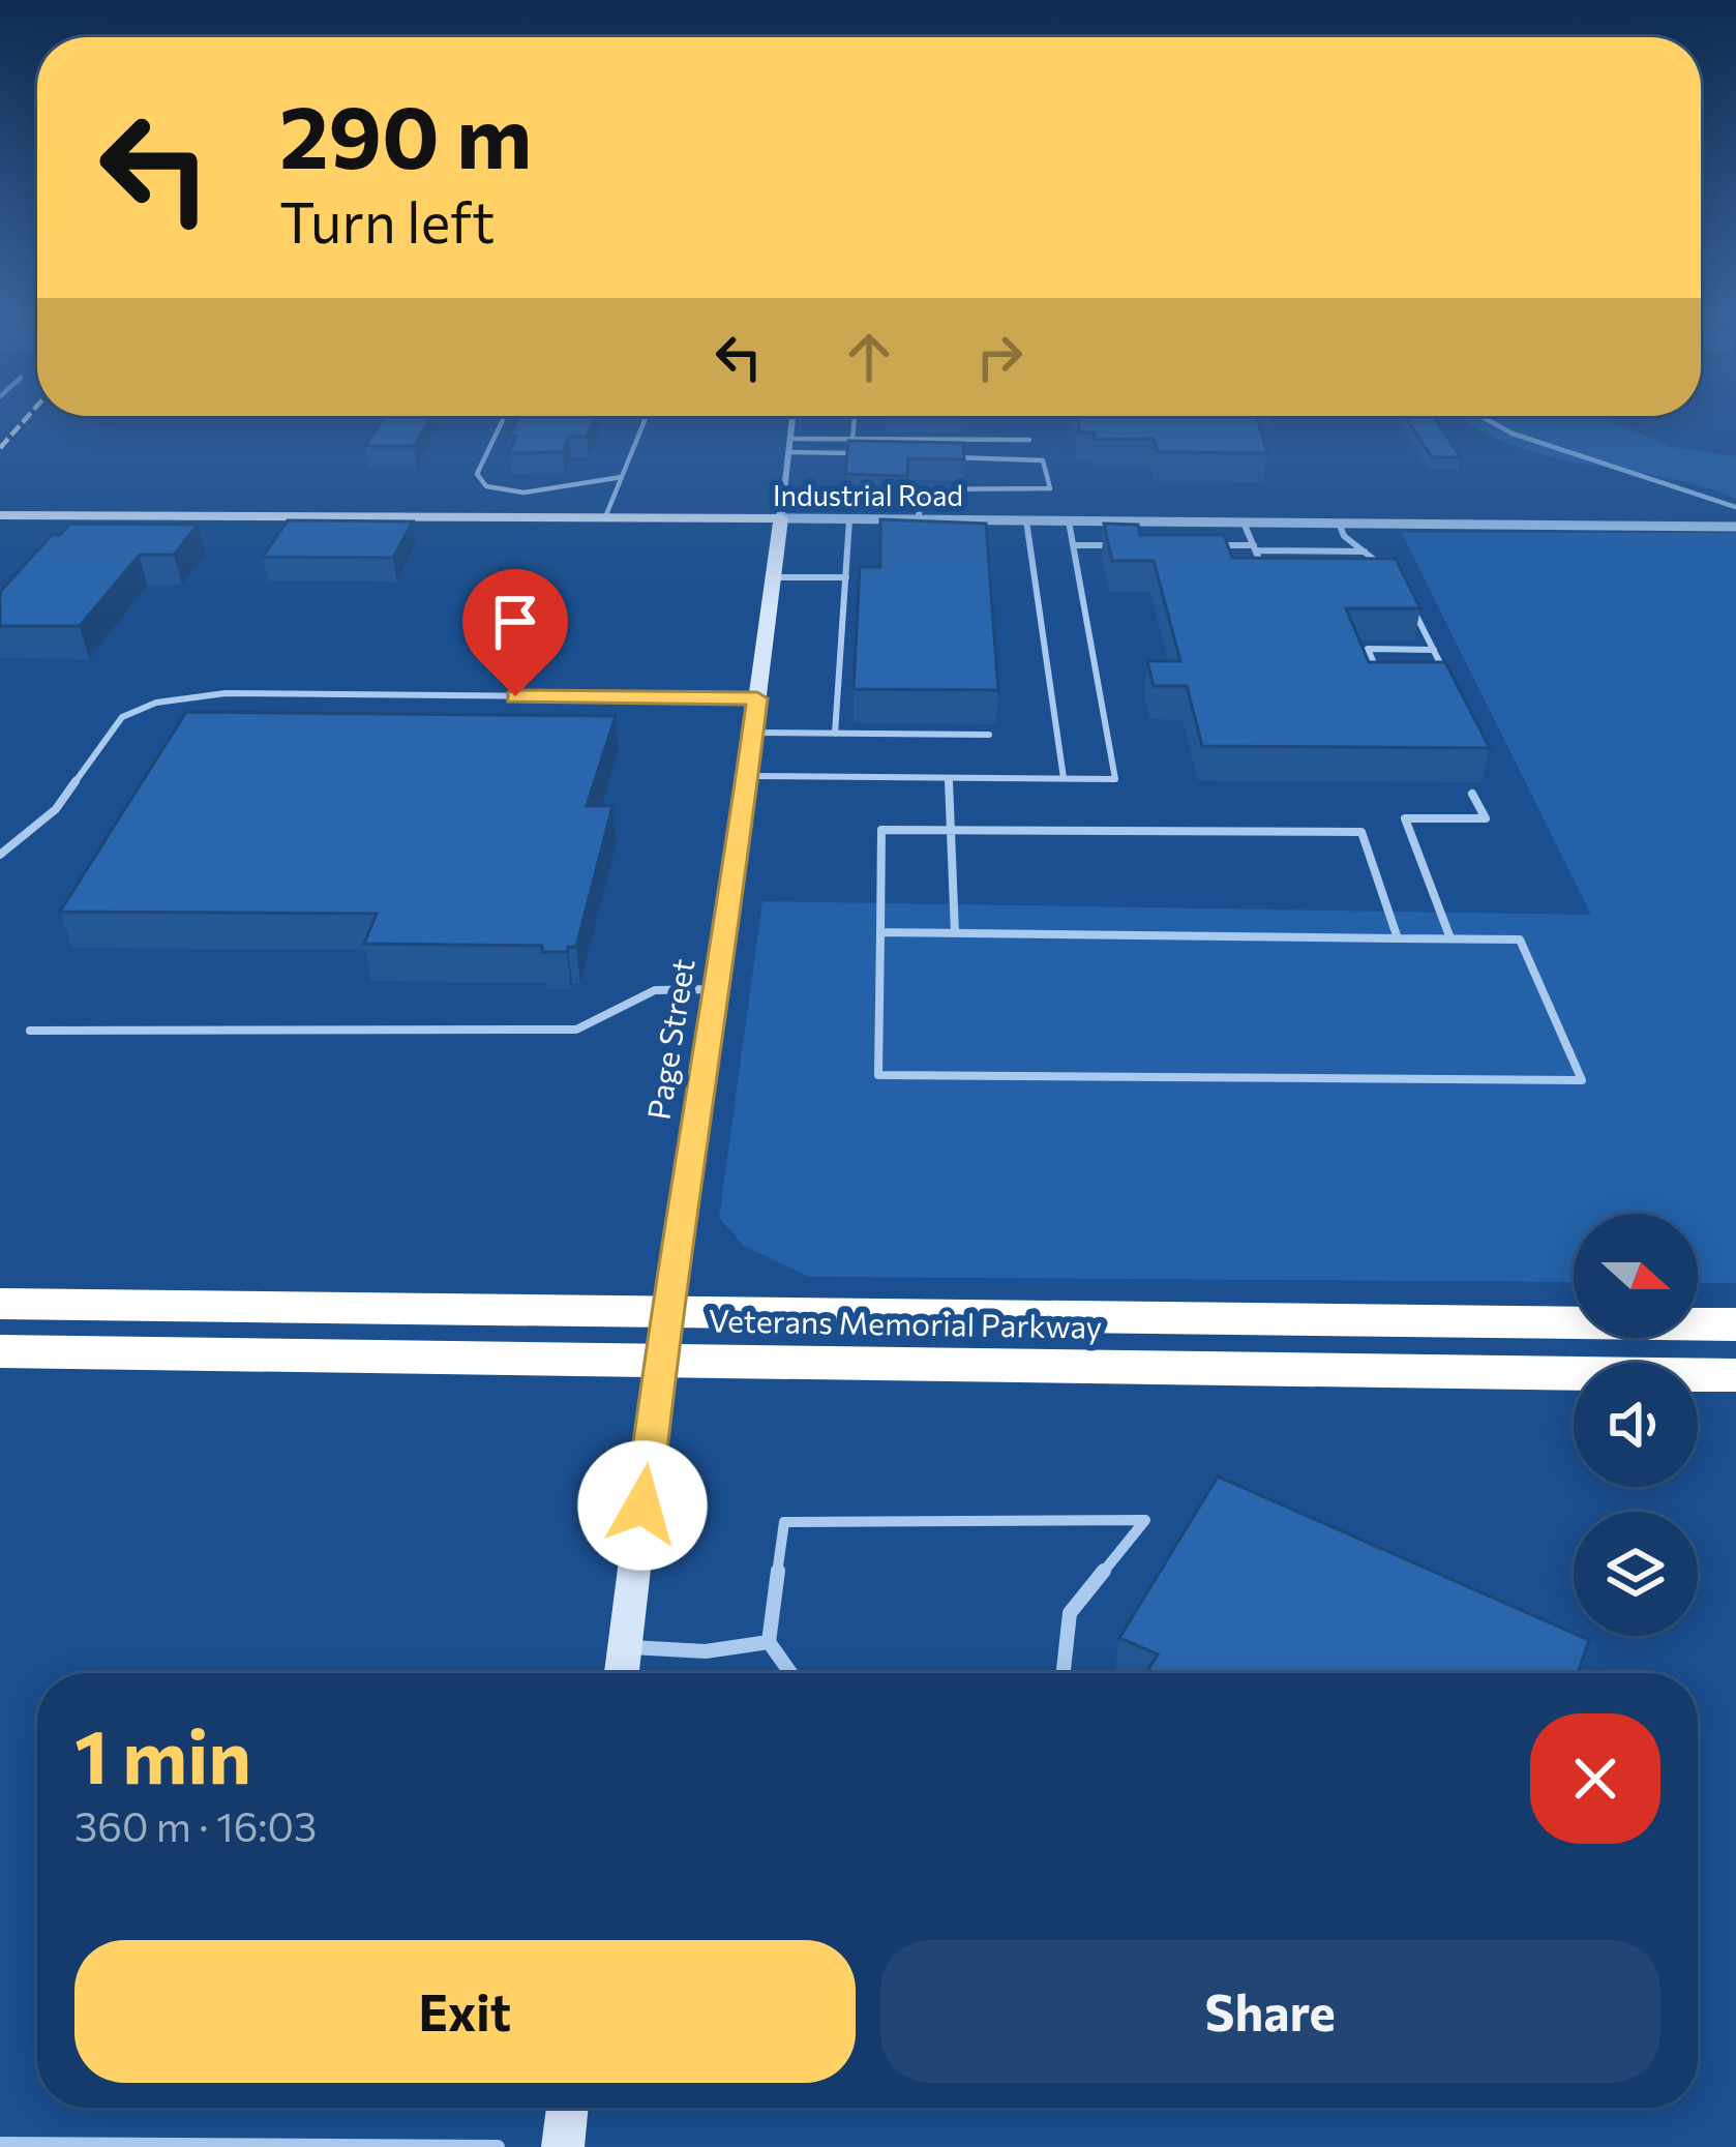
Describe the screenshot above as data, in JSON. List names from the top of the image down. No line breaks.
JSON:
{"streets":{"highway":["Veterans Memorial Parkway"],"street":["Industrial Road","Page Street"]},"crossings":[["Industrial Road","Page Street"],["Page Street","Veterans Memorial Parkway"]],"north":"right","page":{"turn":["290 m","Turn left"],"heading":["1 min","360 m · 16:03"],"buttons":["Exit","Share"]}}
